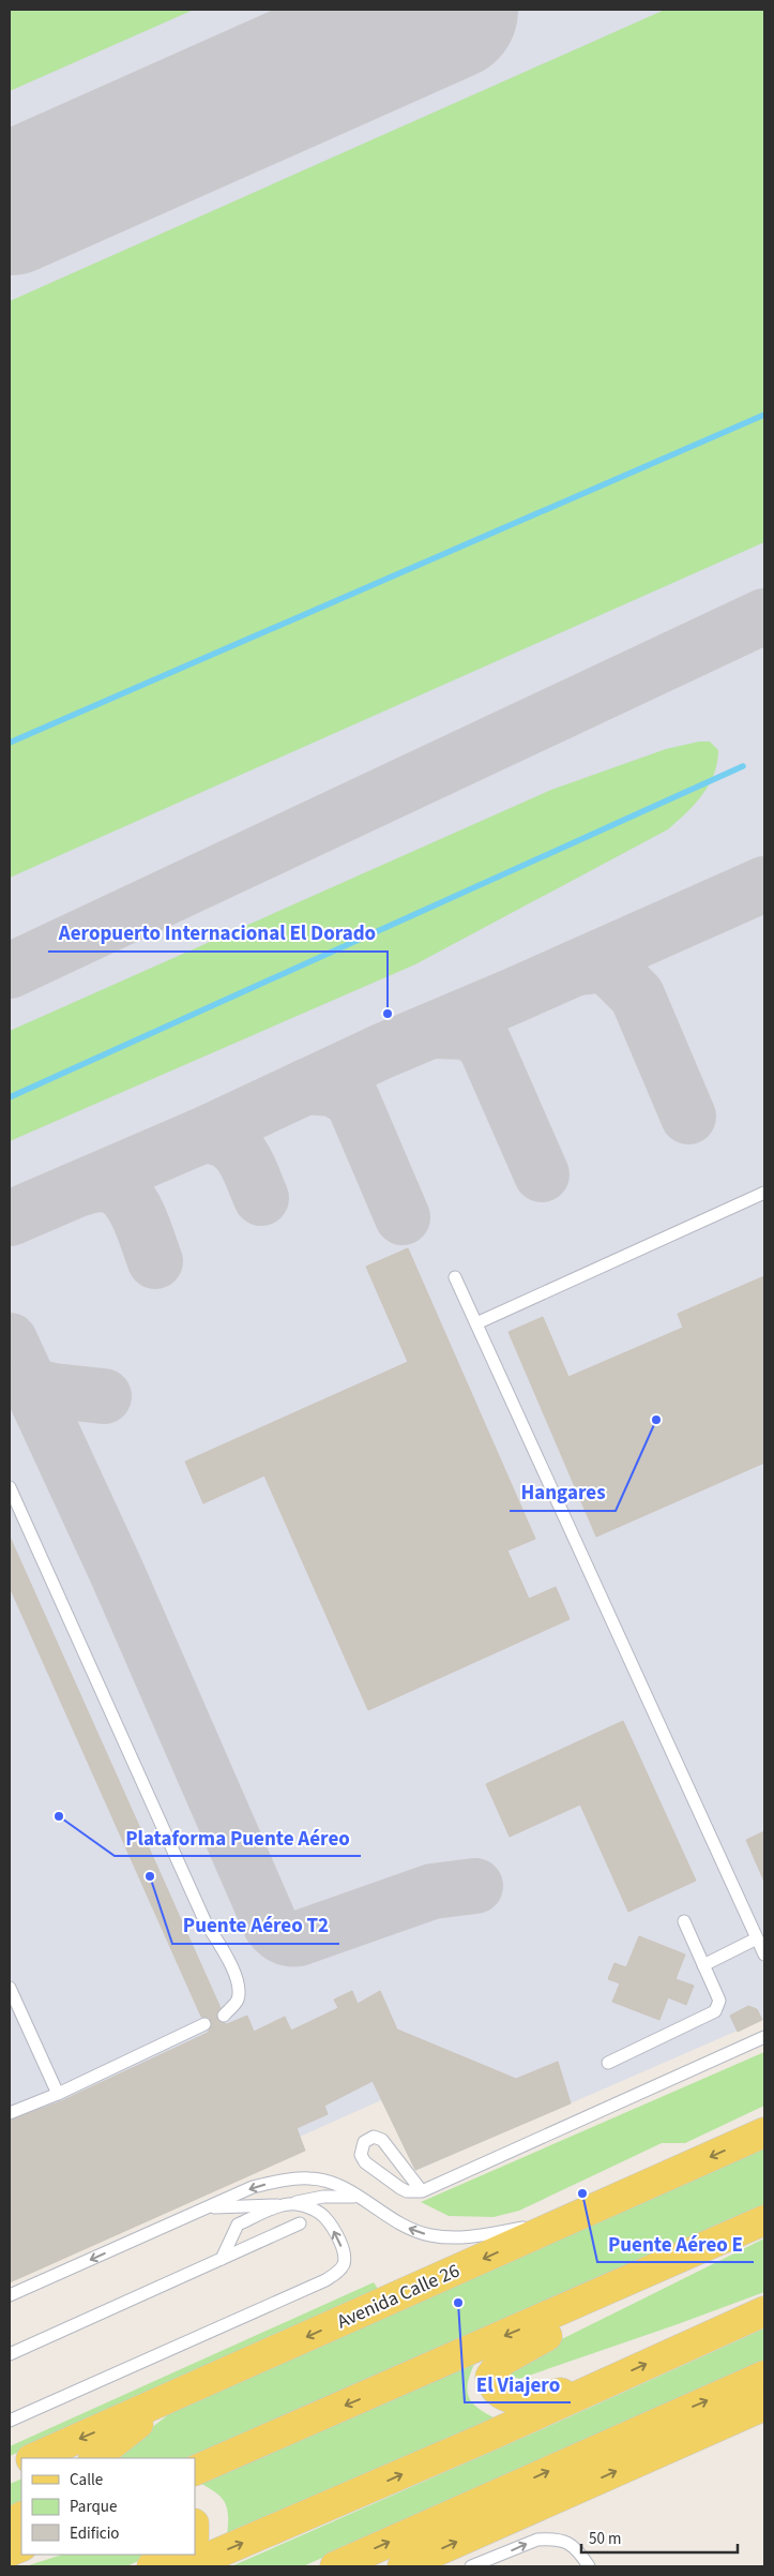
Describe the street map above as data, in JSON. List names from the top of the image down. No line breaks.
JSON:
{"streets":{"main road":["Avenida Calle 26"]},"places":["Aeropuerto Internacional El Dorado","Hangares","Plataforma Puente Aéreo","Puente Aéreo T2","Puente Aéreo E","El Viajero"],"legend":["Calle","Parque","Edificio"],"scale_bar":"50 m"}
